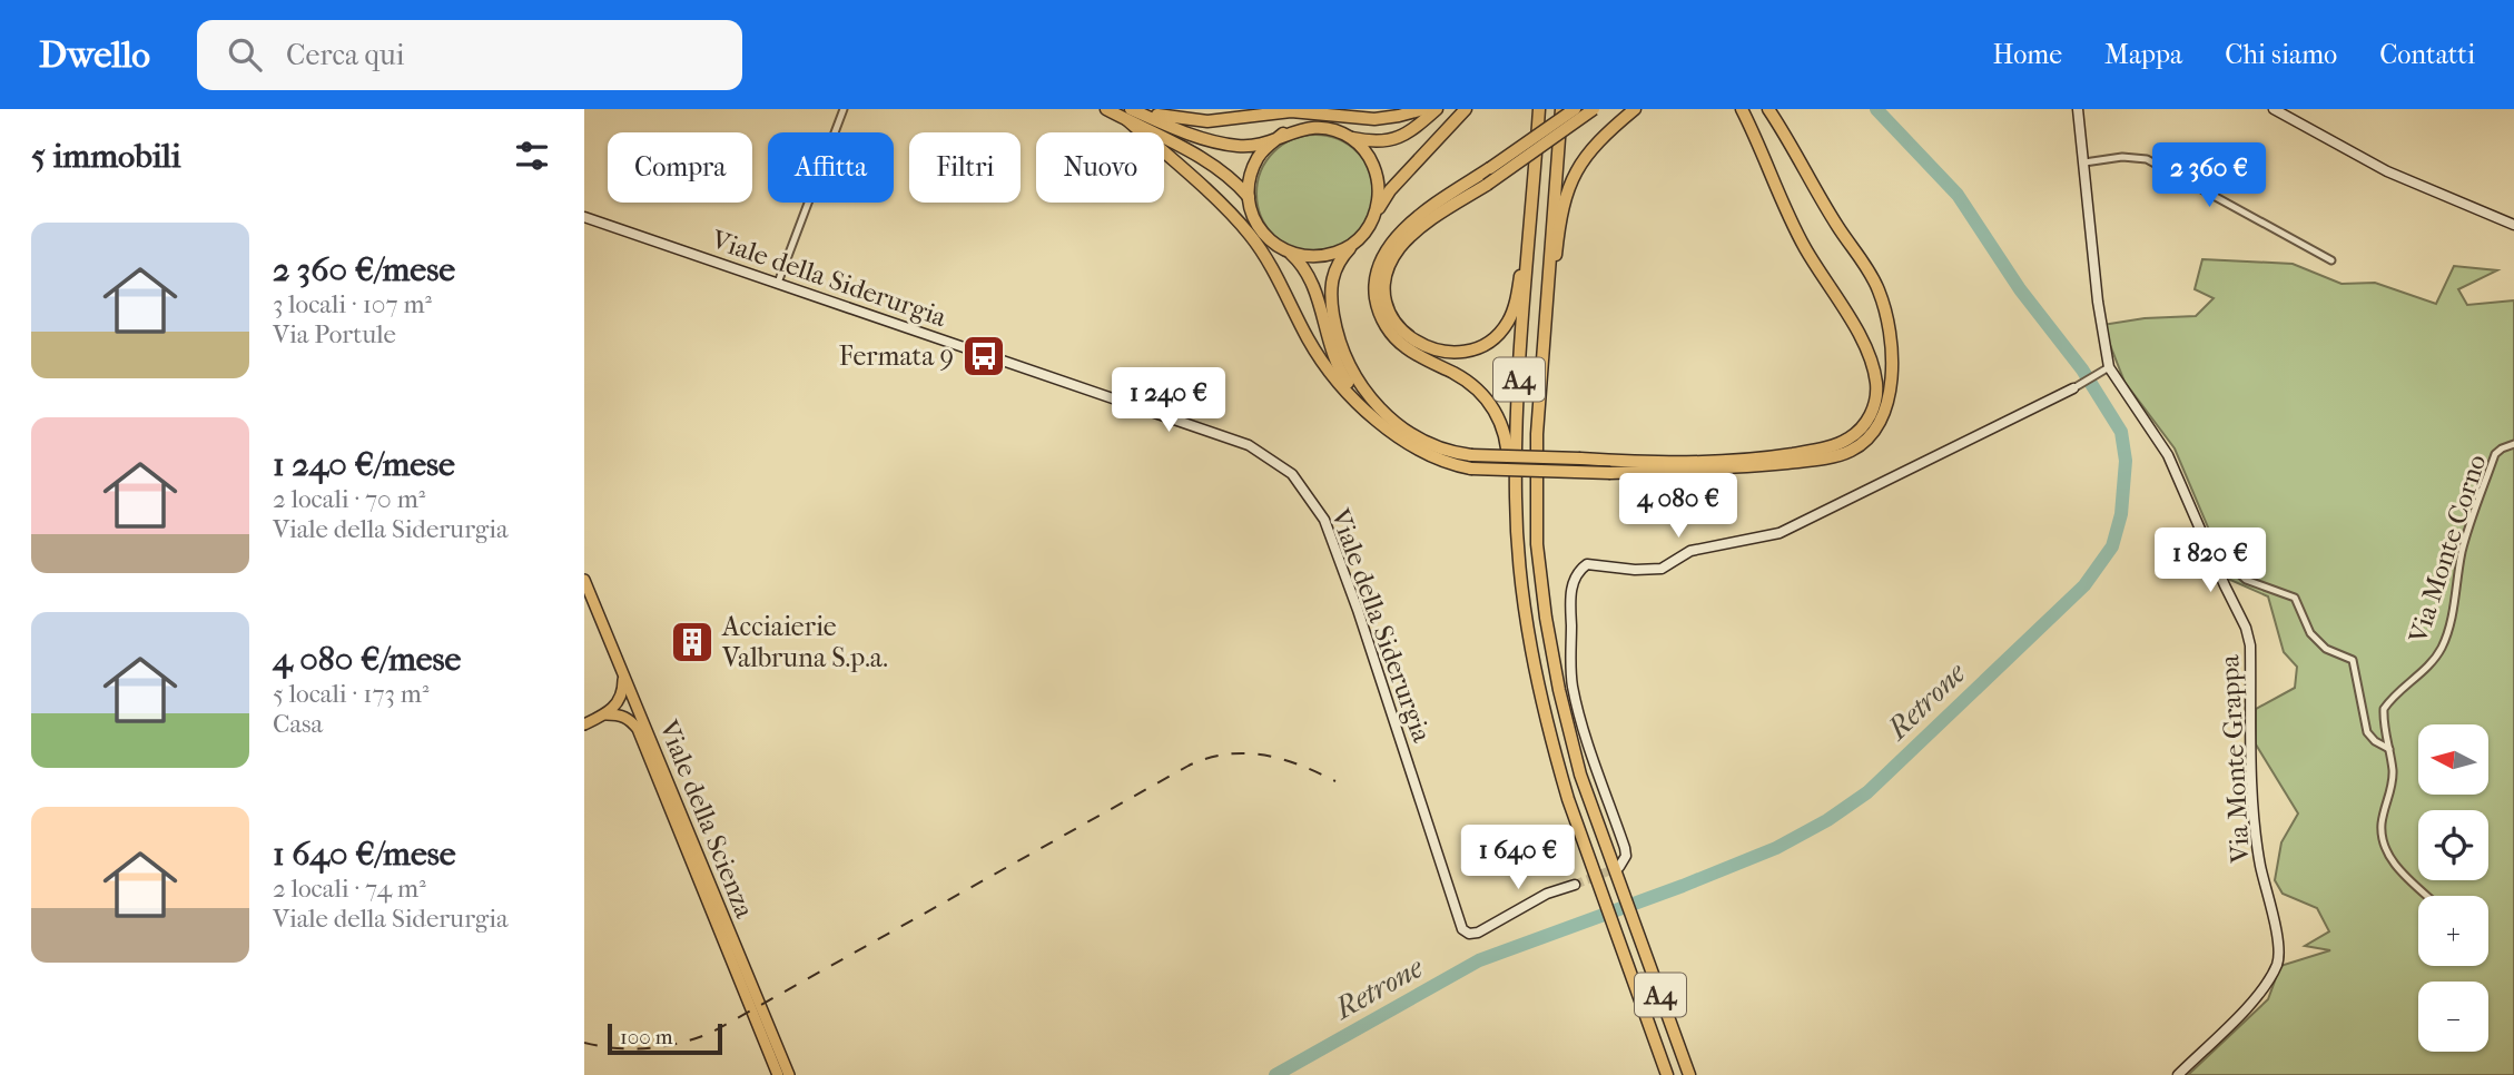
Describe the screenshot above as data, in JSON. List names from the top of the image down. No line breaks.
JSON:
{"streets":{"highway":["A4"],"main road":["Viale della Scienza"],"street":["Viale della Siderurgia","Via Monte Corno","Via Monte Grappa"]},"water":["Retrone"],"places":{"bus stop":["Fermata 9"],"building":["Acciaierie Valbruna S.p.a."]},"scale_bar":"100 m","north":"left","page":{"header":"Dwello","search":"Cerca qui","nav":["Home","Mappa","Chi siamo","Contatti"],"heading":"5 immobili","chip":["Compra","Affitta","Filtri","Nuovo"],"price":["2 360 €","1 240 €","4 080 €","1 820 €","1 640 €"],"list":[{"name":"2 360 €/mese","note":"3 locali · 107 m² · Via Portule"},{"name":"1 240 €/mese","note":"2 locali · 70 m² · Viale della Siderurgia"},{"name":"4 080 €/mese","note":"5 locali · 173 m² · Casa"},{"name":"1 640 €/mese","note":"2 locali · 74 m² · Viale della Siderurgia"}],"map_buttons":["+","−"],"scale":"100 m"}}
